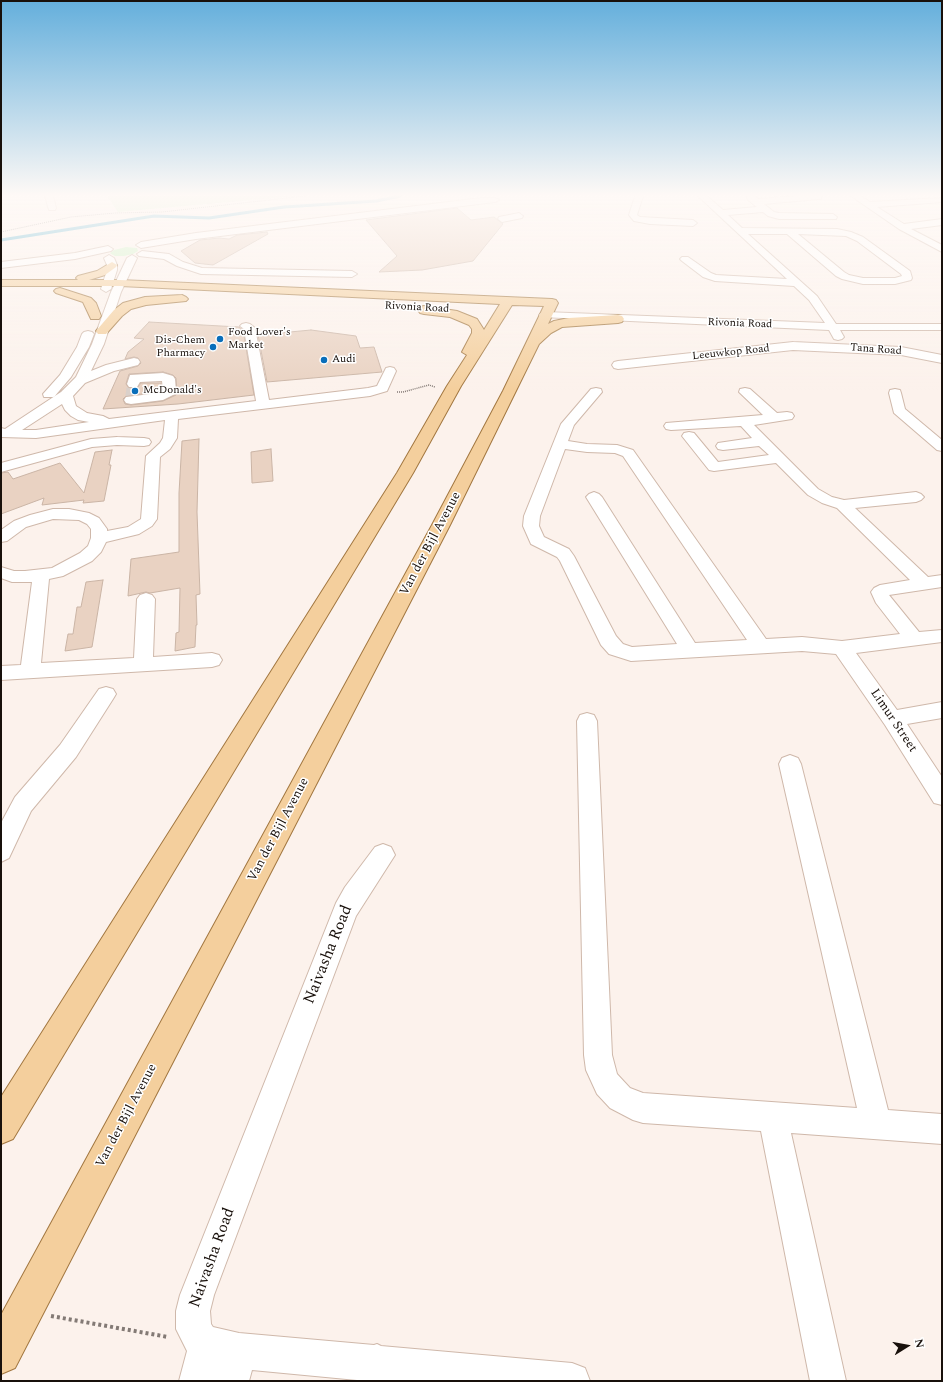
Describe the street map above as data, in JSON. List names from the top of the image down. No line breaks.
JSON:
{"streets":{"main road":["Rivonia Road","Van der Bijl Avenue"],"street":["Tana Road","Leeuwkop Road","Limur Street","Naivasha Road"]},"crossings":[["Rivonia Road","Tana Road"],["Rivonia Road","Van der Bijl Avenue"],["Tana Road","Leeuwkop Road"]],"places":["Food Lover's Market","Dis-Chem Pharmacy","Audi","McDonald's"],"north":"right"}
